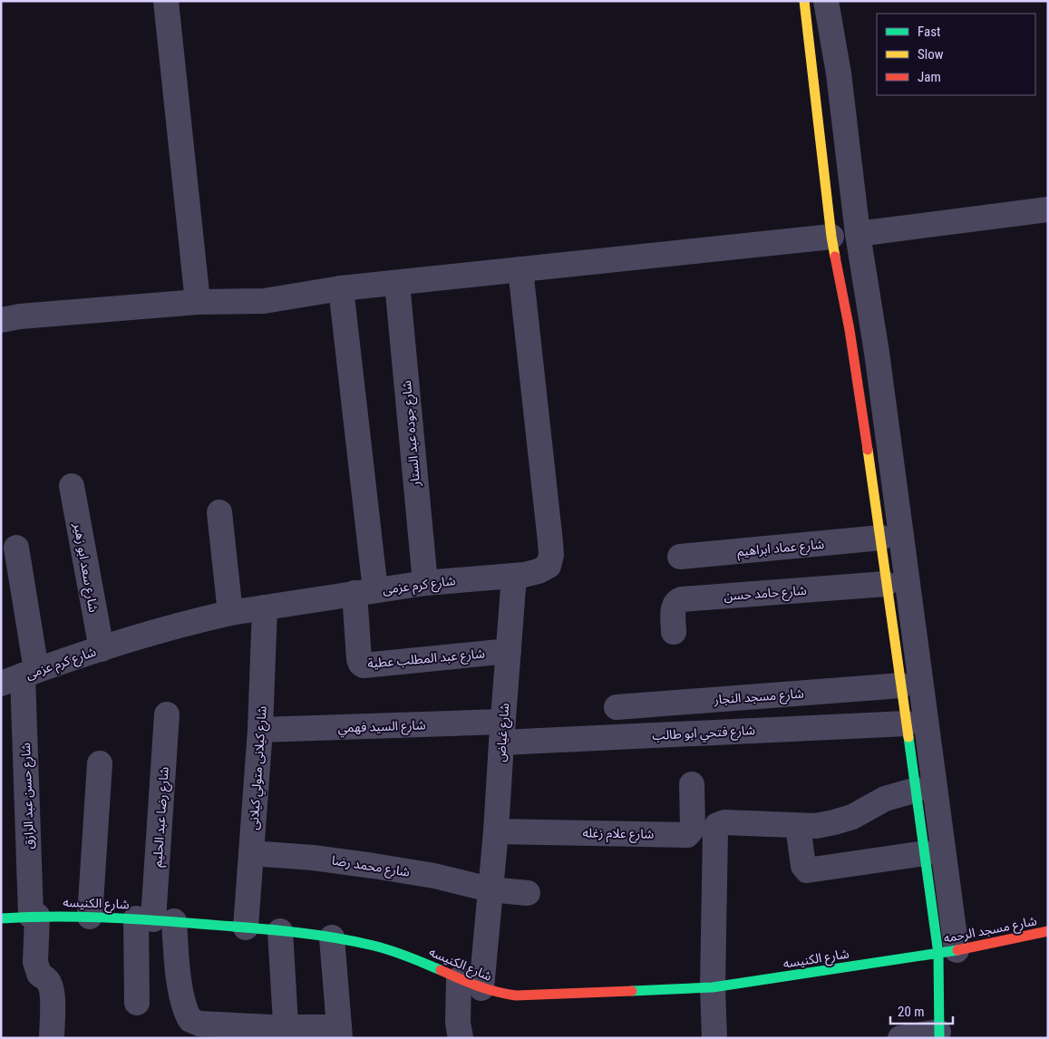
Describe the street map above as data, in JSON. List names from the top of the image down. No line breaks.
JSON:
{"streets":{"street":["شارع جوده عبد الستار","شارع عماد ابراهيم","شارع سعد ابو زهير","شارع كرم عزمى","شارع حامد حسن","شارع عبد المطلب عطية","شارع مسجد النجار","شارع السيد فهمي","شارع غياض","شارع فتحي ابو طالب","شارع كيلانى متولي كيلانى","شارع حسن عبد الرازق","شارع رضا عبد الحليم","شارع علام زغله","شارع محمد رضا","شارع الكنيسه","شارع مسجد الرحمه"]},"crossings":[["شارع جوده عبد الستار","شارع كرم عزمى"],["شارع سعد ابو زهير","شارع كرم عزمى"],["شارع كرم عزمى","شارع عبد المطلب عطية"],["شارع كرم عزمى","شارع غياض"],["شارع كرم عزمى","شارع كيلانى متولي كيلانى"],["شارع كرم عزمى","شارع حسن عبد الرازق"],["شارع عبد المطلب عطية","شارع غياض"],["شارع السيد فهمي","شارع غياض"],["شارع السيد فهمي","شارع فتحي ابو طالب"],["شارع السيد فهمي","شارع كيلانى متولي كيلانى"],["شارع غياض","شارع فتحي ابو طالب"],["شارع غياض","شارع علام زغله"],["شارع غياض","شارع محمد رضا"],["شارع غياض","شارع الكنيسه"],["شارع كيلانى متولي كيلانى","شارع محمد رضا"],["شارع كيلانى متولي كيلانى","شارع الكنيسه"],["شارع حسن عبد الرازق","شارع الكنيسه"],["شارع رضا عبد الحليم","شارع الكنيسه"],["شارع الكنيسه","شارع مسجد الرحمه"]],"legend":["Fast","Slow","Jam"],"scale_bar":"20 m"}
